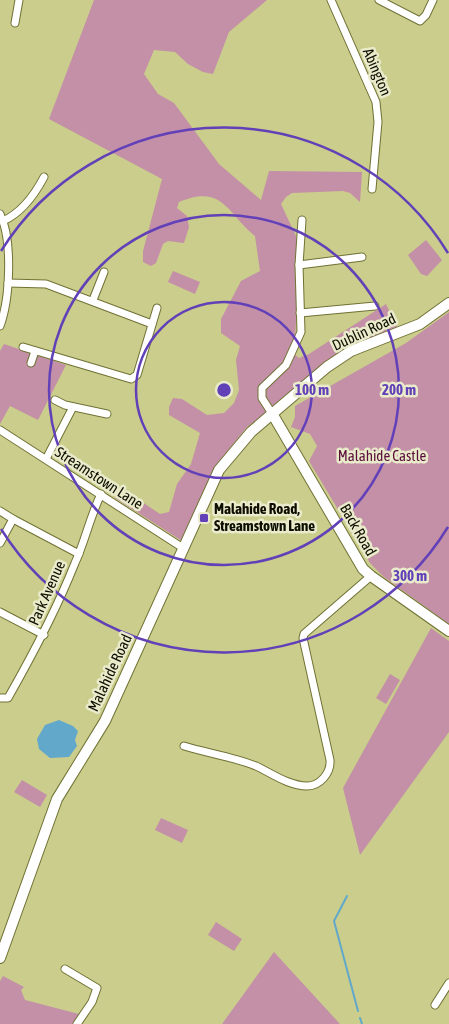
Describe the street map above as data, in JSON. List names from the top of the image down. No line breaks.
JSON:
{"streets":{"main road":["Dublin Road","Back Road","Malahide Road"],"street":["Abington","Streamstown Lane","Park Avenue"]},"crossings":[["Dublin Road","Back Road"],["Dublin Road","Malahide Road"],["Streamstown Lane","Park Avenue"],["Streamstown Lane","Malahide Road"],["Back Road","Malahide Road"]],"parks":["Malahide Castle"],"places":{"transit":["Malahide Road, Streamstown Lane"]},"rings":["100 m","200 m","300 m"]}
